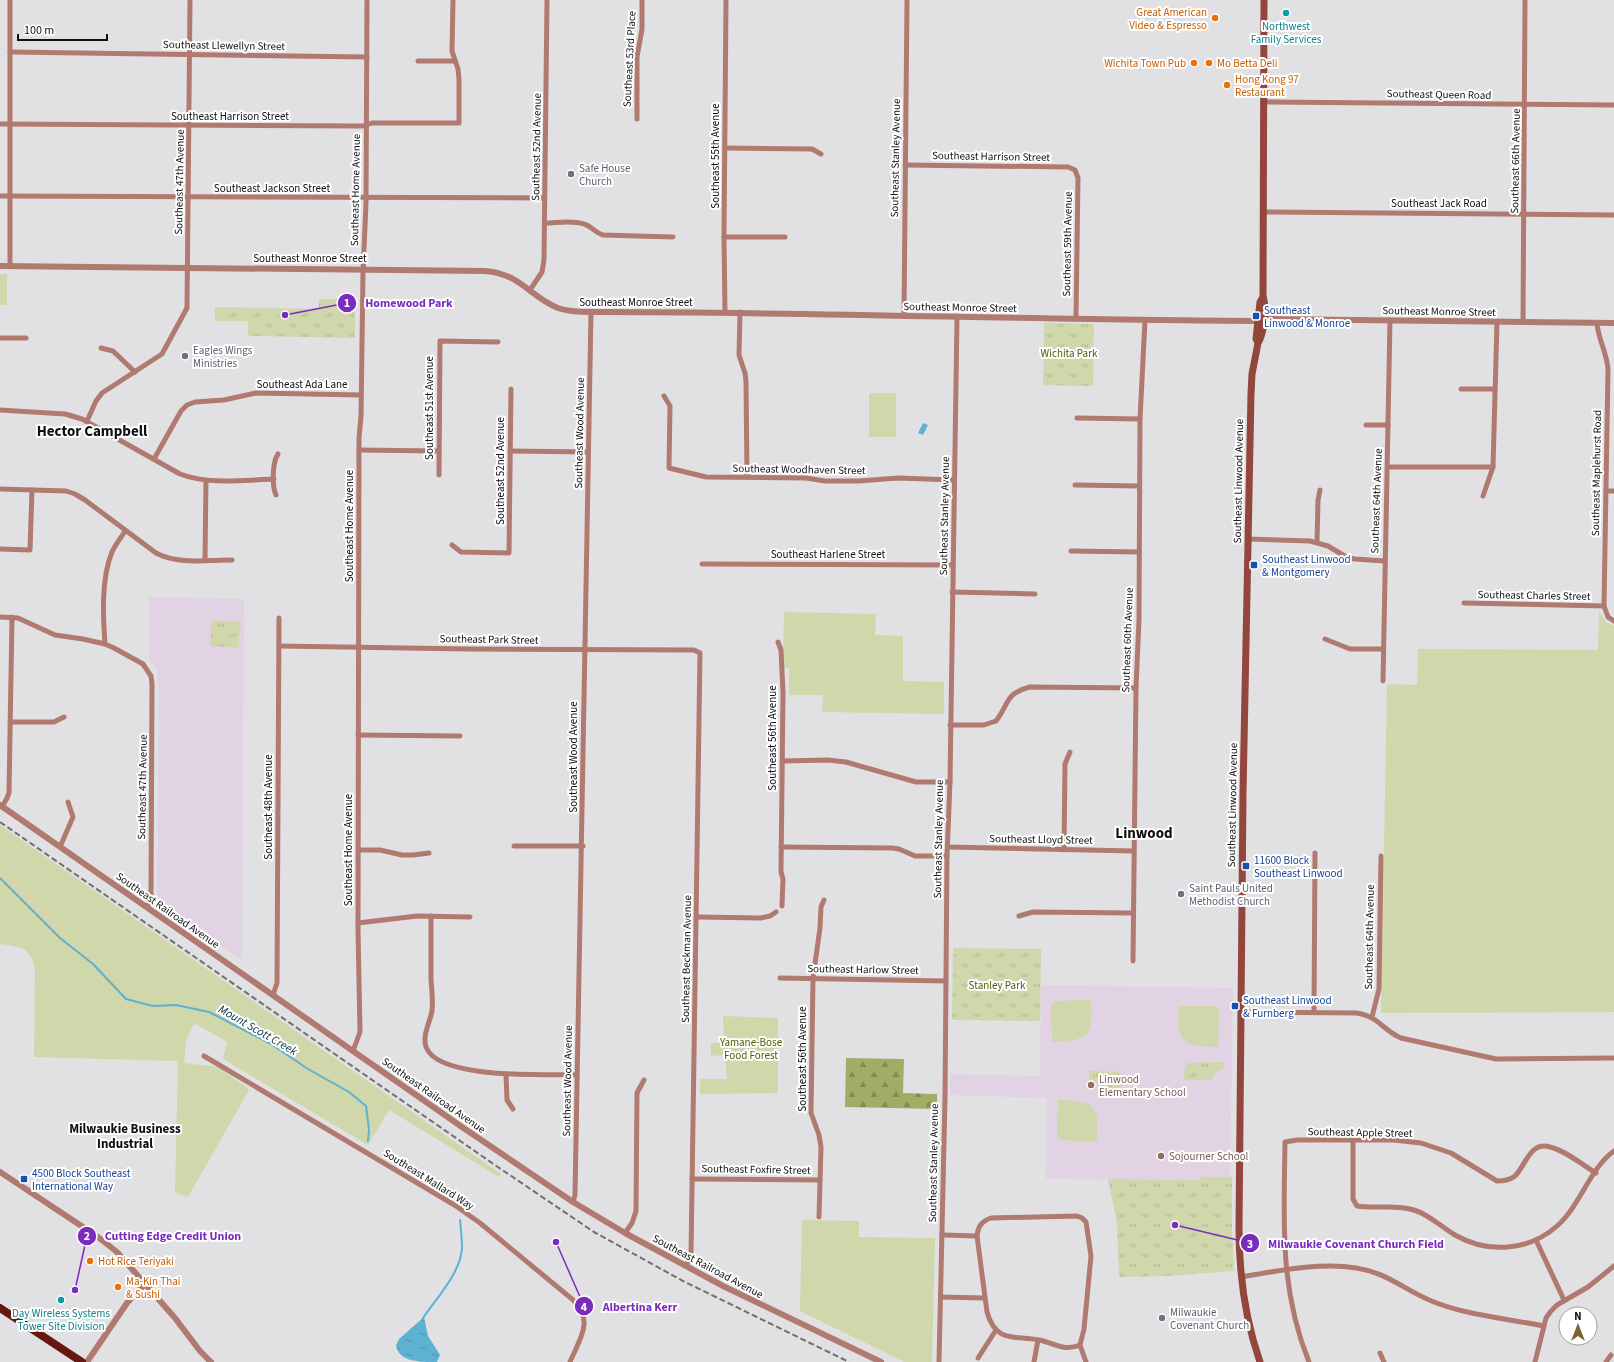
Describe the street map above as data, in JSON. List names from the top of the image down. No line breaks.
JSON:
{"streets":{"main road":["Southeast Linwood Avenue"],"street":["Southeast Llewellyn Street","Southeast 53rd Place","Southeast Queen Road","Southeast Harrison Street","Southeast 52nd Avenue","Southeast 55th Avenue","Southeast Stanley Avenue","Southeast 66th Avenue","Southeast 47th Avenue","Southeast Jackson Street","Southeast Home Avenue","Southeast Jack Road","Southeast 59th Avenue","Southeast Monroe Street","Southeast Ada Lane","Southeast 51st Avenue","Southeast Wood Avenue","Southeast Woodhaven Street","Southeast Maplehurst Road","Southeast 64th Avenue","Southeast Harlene Street","Southeast Charles Street","Southeast Park Street","Southeast 60th Avenue","Southeast 56th Avenue","Southeast 48th Avenue","Southeast Lloyd Street","Southeast Railroad Avenue","Southeast Beckman Avenue","Southeast Harlow Street","Southeast Apple Street","Southeast Foxfire Street","Southeast Mallard Way"]},"crossings":[["Southeast Llewellyn Street","Southeast 47th Avenue"],["Southeast Llewellyn Street","Southeast Home Avenue"],["Southeast Queen Road","Southeast 66th Avenue"],["Southeast Queen Road","Southeast Linwood Avenue"],["Southeast Harrison Street","Southeast Stanley Avenue"],["Southeast Harrison Street","Southeast 47th Avenue"],["Southeast Harrison Street","Southeast Home Avenue"],["Southeast Harrison Street","Southeast 59th Avenue"],["Southeast 52nd Avenue","Southeast Jackson Street"],["Southeast 52nd Avenue","Southeast Monroe Street"],["Southeast 55th Avenue","Southeast Monroe Street"],["Southeast Stanley Avenue","Southeast Monroe Street"],["Southeast Stanley Avenue","Southeast Woodhaven Street"],["Southeast Stanley Avenue","Southeast Harlene Street"],["Southeast Stanley Avenue","Southeast Lloyd Street"],["Southeast Stanley Avenue","Southeast Harlow Street"],["Southeast 66th Avenue","Southeast Jack Road"],["Southeast 66th Avenue","Southeast Monroe Street"],["Southeast 47th Avenue","Southeast Jackson Street"],["Southeast 47th Avenue","Southeast Monroe Street"],["Southeast 47th Avenue","Southeast Railroad Avenue"],["Southeast Jackson Street","Southeast Home Avenue"],["Southeast Home Avenue","Southeast Monroe Street"],["Southeast Home Avenue","Southeast Ada Lane"],["Southeast Home Avenue","Southeast Park Street"],["Southeast Home Avenue","Southeast Railroad Avenue"],["Southeast Jack Road","Southeast Linwood Avenue"],["Southeast 59th Avenue","Southeast Monroe Street"],["Southeast Monroe Street","Southeast Wood Avenue"],["Southeast Monroe Street","Southeast Maplehurst Road"],["Southeast Monroe Street","Southeast Linwood Avenue"],["Southeast Monroe Street","Southeast 64th Avenue"],["Southeast Monroe Street","Southeast 60th Avenue"],["Southeast Wood Avenue","Southeast Park Street"],["Southeast Wood Avenue","Southeast Railroad Avenue"],["Southeast Maplehurst Road","Southeast Charles Street"],["Southeast Park Street","Southeast 48th Avenue"],["Southeast Park Street","Southeast Beckman Avenue"],["Southeast 60th Avenue","Southeast Lloyd Street"],["Southeast 56th Avenue","Southeast Harlow Street"],["Southeast 56th Avenue","Southeast Foxfire Street"],["Southeast 48th Avenue","Southeast Railroad Avenue"],["Southeast Railroad Avenue","Southeast Beckman Avenue"],["Southeast Beckman Avenue","Southeast Foxfire Street"]],"districts":["Hector Campbell","Linwood","Milwaukie Business Industrial"],"water":["Mount Scott Creek"],"parks":["Wichita Park","Stanley Park","Yamane-Bose Food Forest"],"places":{"other":["Northwest Family Services","Great American Video & Espresso","Wichita Town Pub","Mo Betta Deli","Hong Kong 97 Restaurant","Safe House Church","Homewood Park","Eagles Wings Ministries","Saint Pauls United Methodist Church","Linwood Elementary School","Sojourner School","Milwaukie Covenant Church Field","Albertina Kerr","Hot Rice Teriyaki","Ma-Kin Thai & Sushi","Cutting Edge Credit Union","Day Wireless Systems Tower Site Division","Milwaukie Covenant Church"],"transit":["Southeast Linwood & Monroe","Southeast Linwood & Montgomery","11600 Block Southeast Linwood","Southeast Linwood & Furnberg","4500 Block Southeast International Way"]},"scale_bar":"100 m","north":"top"}
